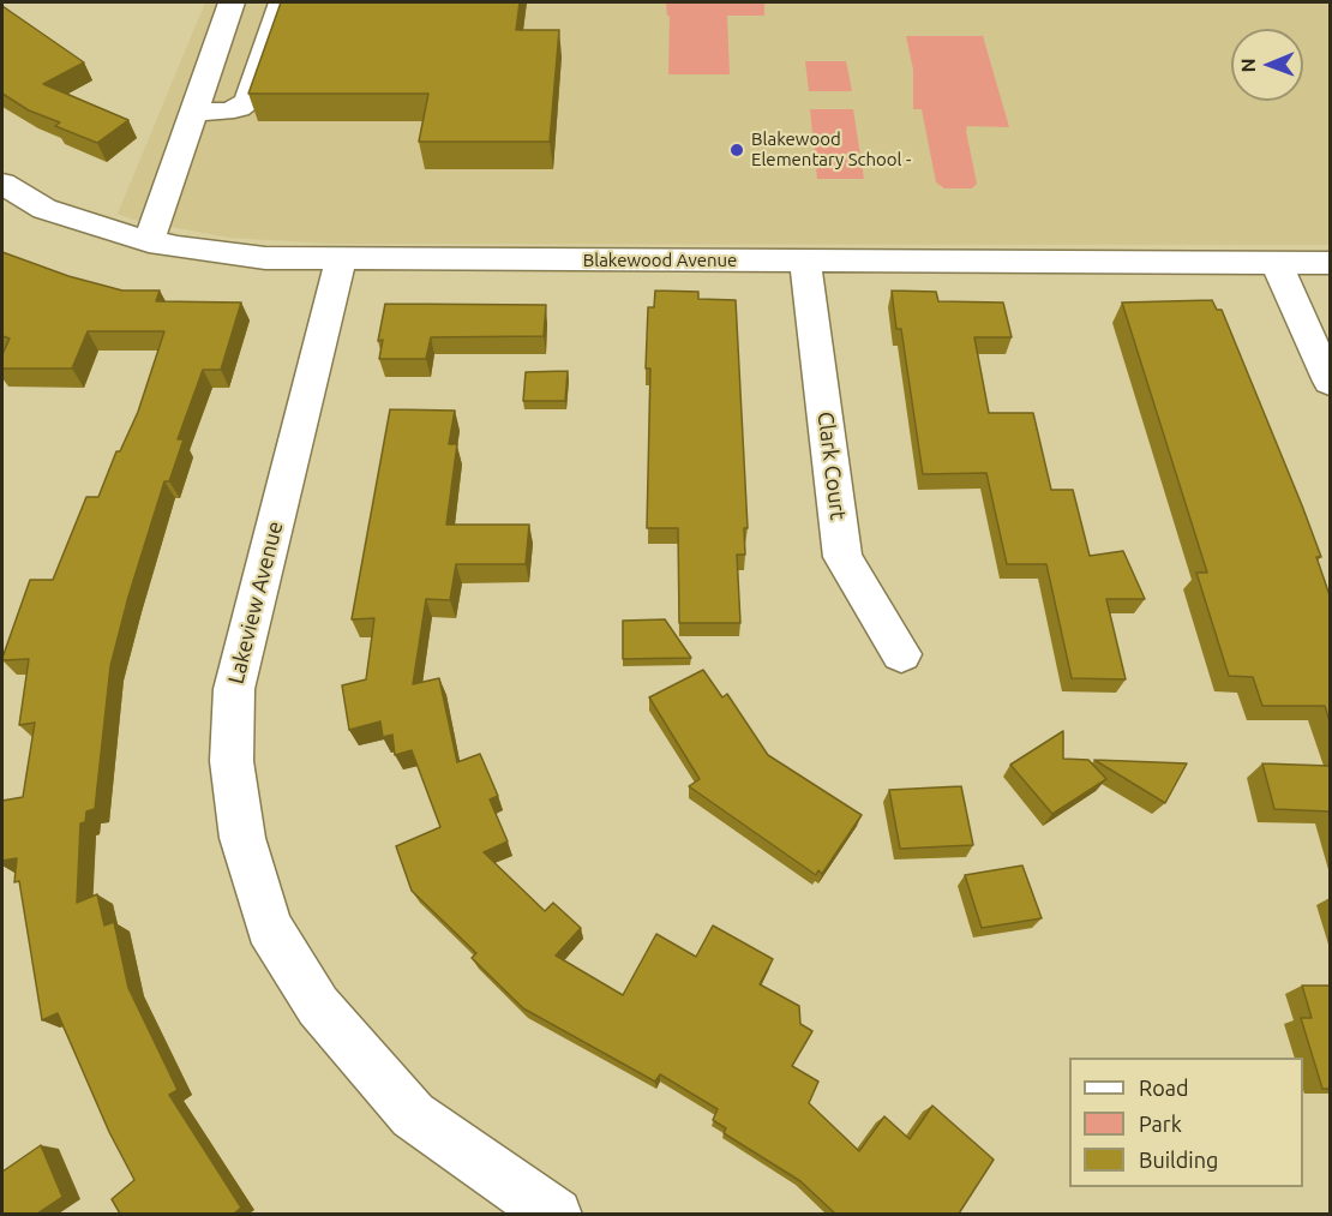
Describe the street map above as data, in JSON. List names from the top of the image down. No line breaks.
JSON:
{"streets":{"street":["Blakewood Avenue","Clark Court","Lakeview Avenue"]},"crossings":[["Blakewood Avenue","Clark Court"],["Blakewood Avenue","Lakeview Avenue"]],"places":["Blakewood Elementary School -"],"legend":["Road","Park","Building"],"north":"left"}
